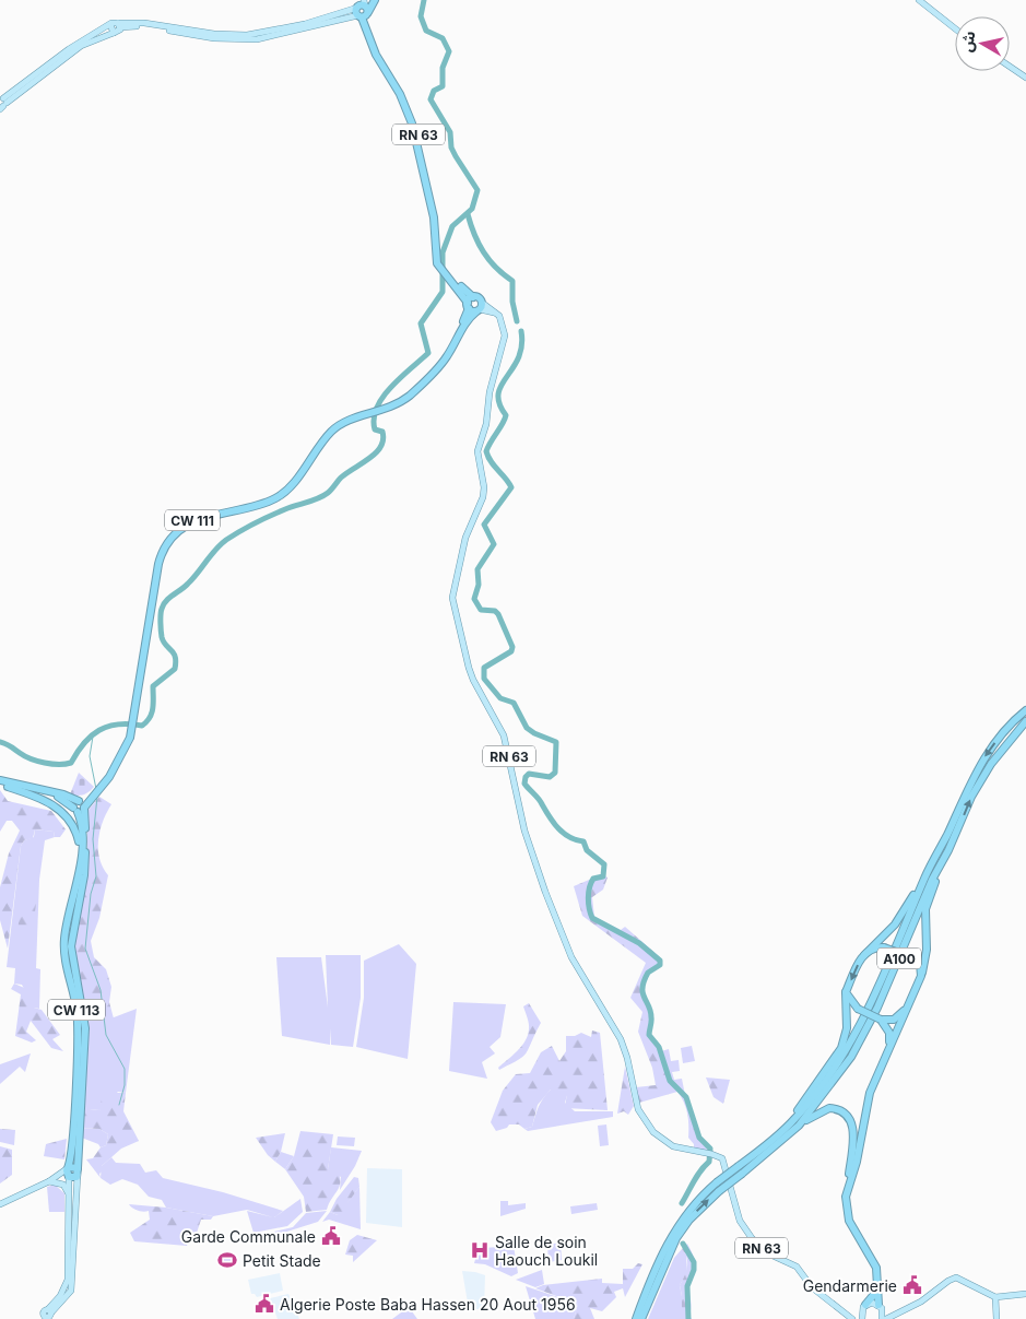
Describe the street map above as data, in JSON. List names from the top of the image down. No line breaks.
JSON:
{"streets":{"highway":["RN 63","CW 111","A100","CW 113"]},"crossings":[["RN 63","CW 111"]],"places":{"public building":["Garde Communale","Gendarmerie","Algerie Poste Baba Hassen 20 Aout 1956"],"hospital":["Salle de soin Haouch Loukil"],"sports":["Petit Stade"]},"north":"left"}
